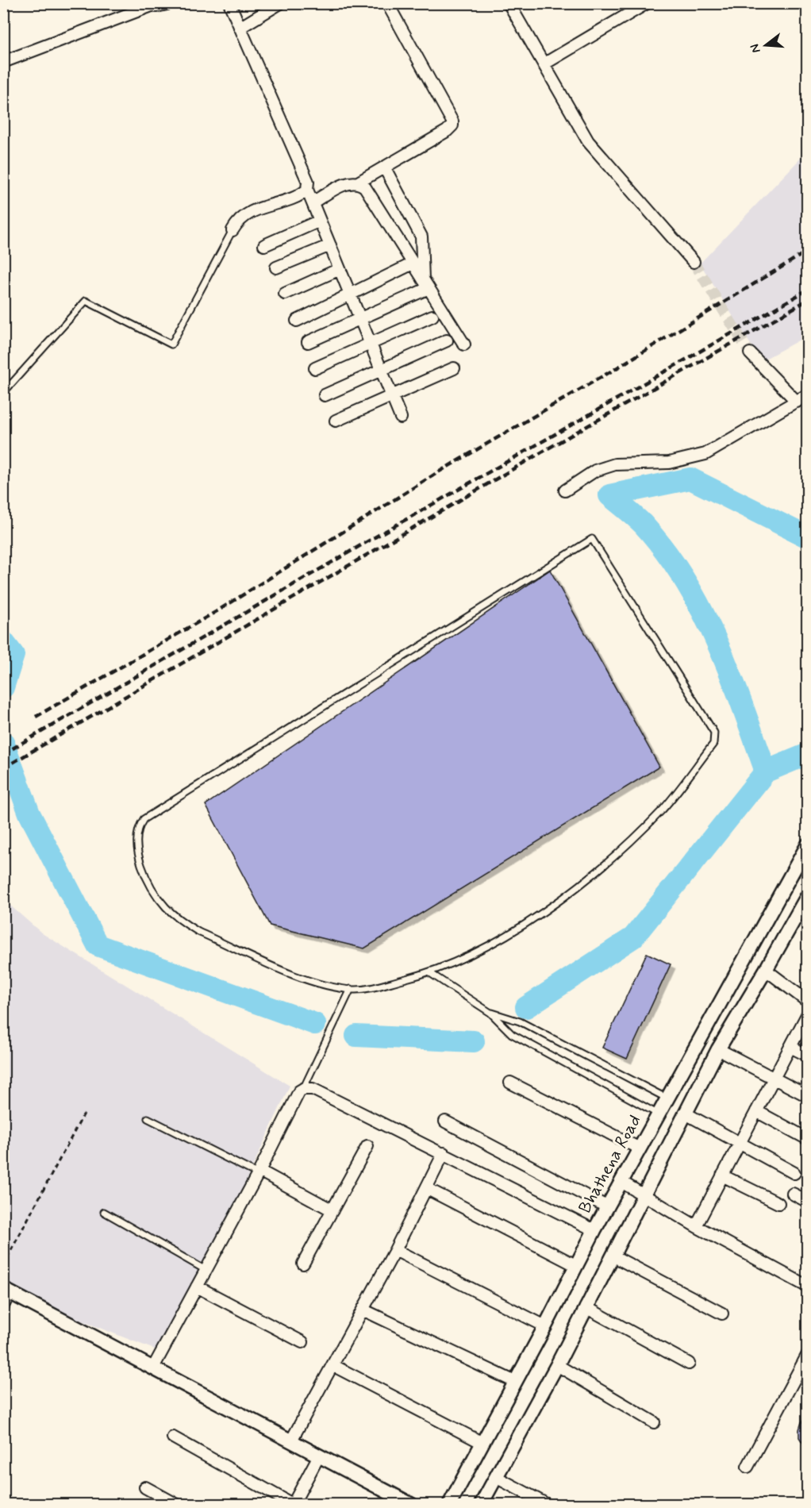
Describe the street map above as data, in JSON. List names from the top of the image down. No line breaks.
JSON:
{"streets":{"street":["Bhathena Road"]},"north":"left"}
